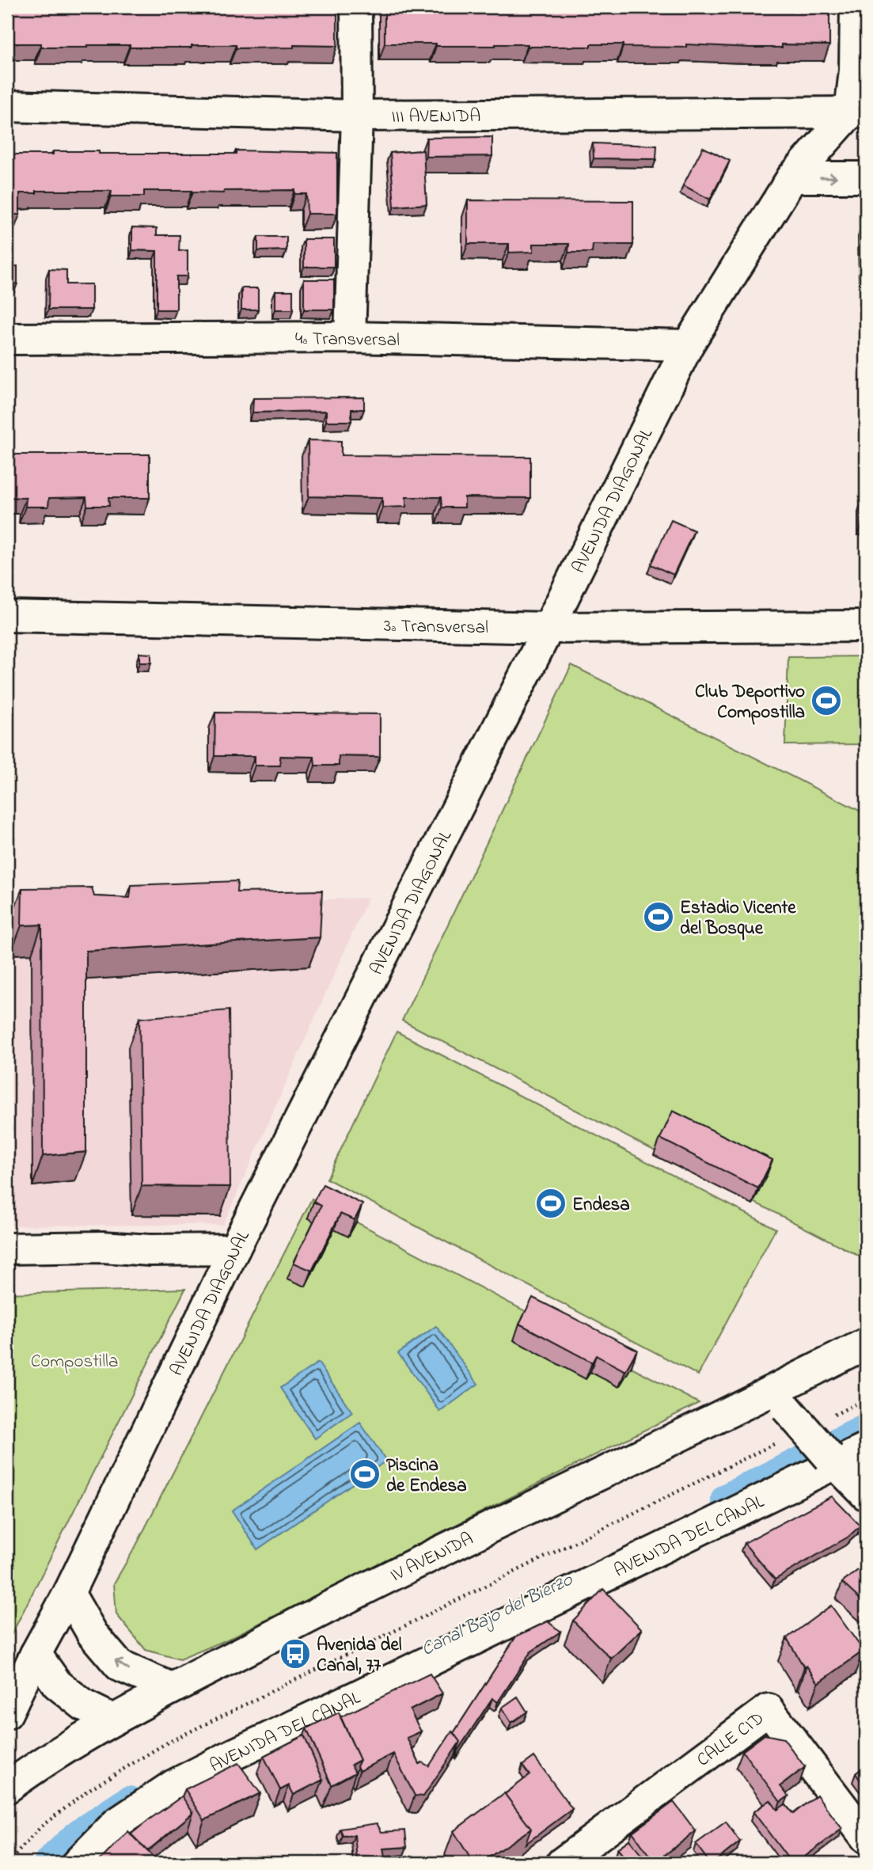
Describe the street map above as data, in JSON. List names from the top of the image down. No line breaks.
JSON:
{"streets":{"street":["III AVENIDA","4ª Transversal","AVENIDA DIAGONAL","3ª Transversal","AVENIDA DEL CANAL","IV AVENIDA","CALLE CID"]},"crossings":[["III AVENIDA","AVENIDA DIAGONAL"],["4ª Transversal","AVENIDA DIAGONAL"],["AVENIDA DIAGONAL","3ª Transversal"]],"water":["Canal Bajo del Bierzo"],"parks":["Compostilla"],"places":{"sports":["Club Deportivo Compostilla","Estadio Vicente del Bosque","Endesa","Piscina de Endesa"],"bus stop":["Avenida del Canal, 77"]}}
